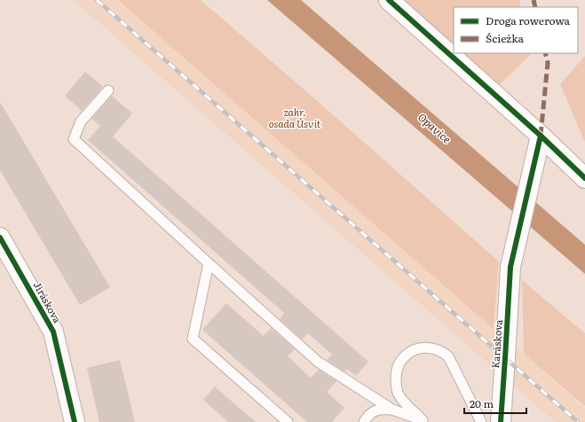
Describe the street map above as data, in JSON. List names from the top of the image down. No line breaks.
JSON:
{"streets":{"street":["Jiráskova","Karáskova"]},"water":["Opavice"],"parks":["zahr. osada Úsvit"],"legend":["Droga rowerowa","Ścieżka"],"scale_bar":"20 m"}
